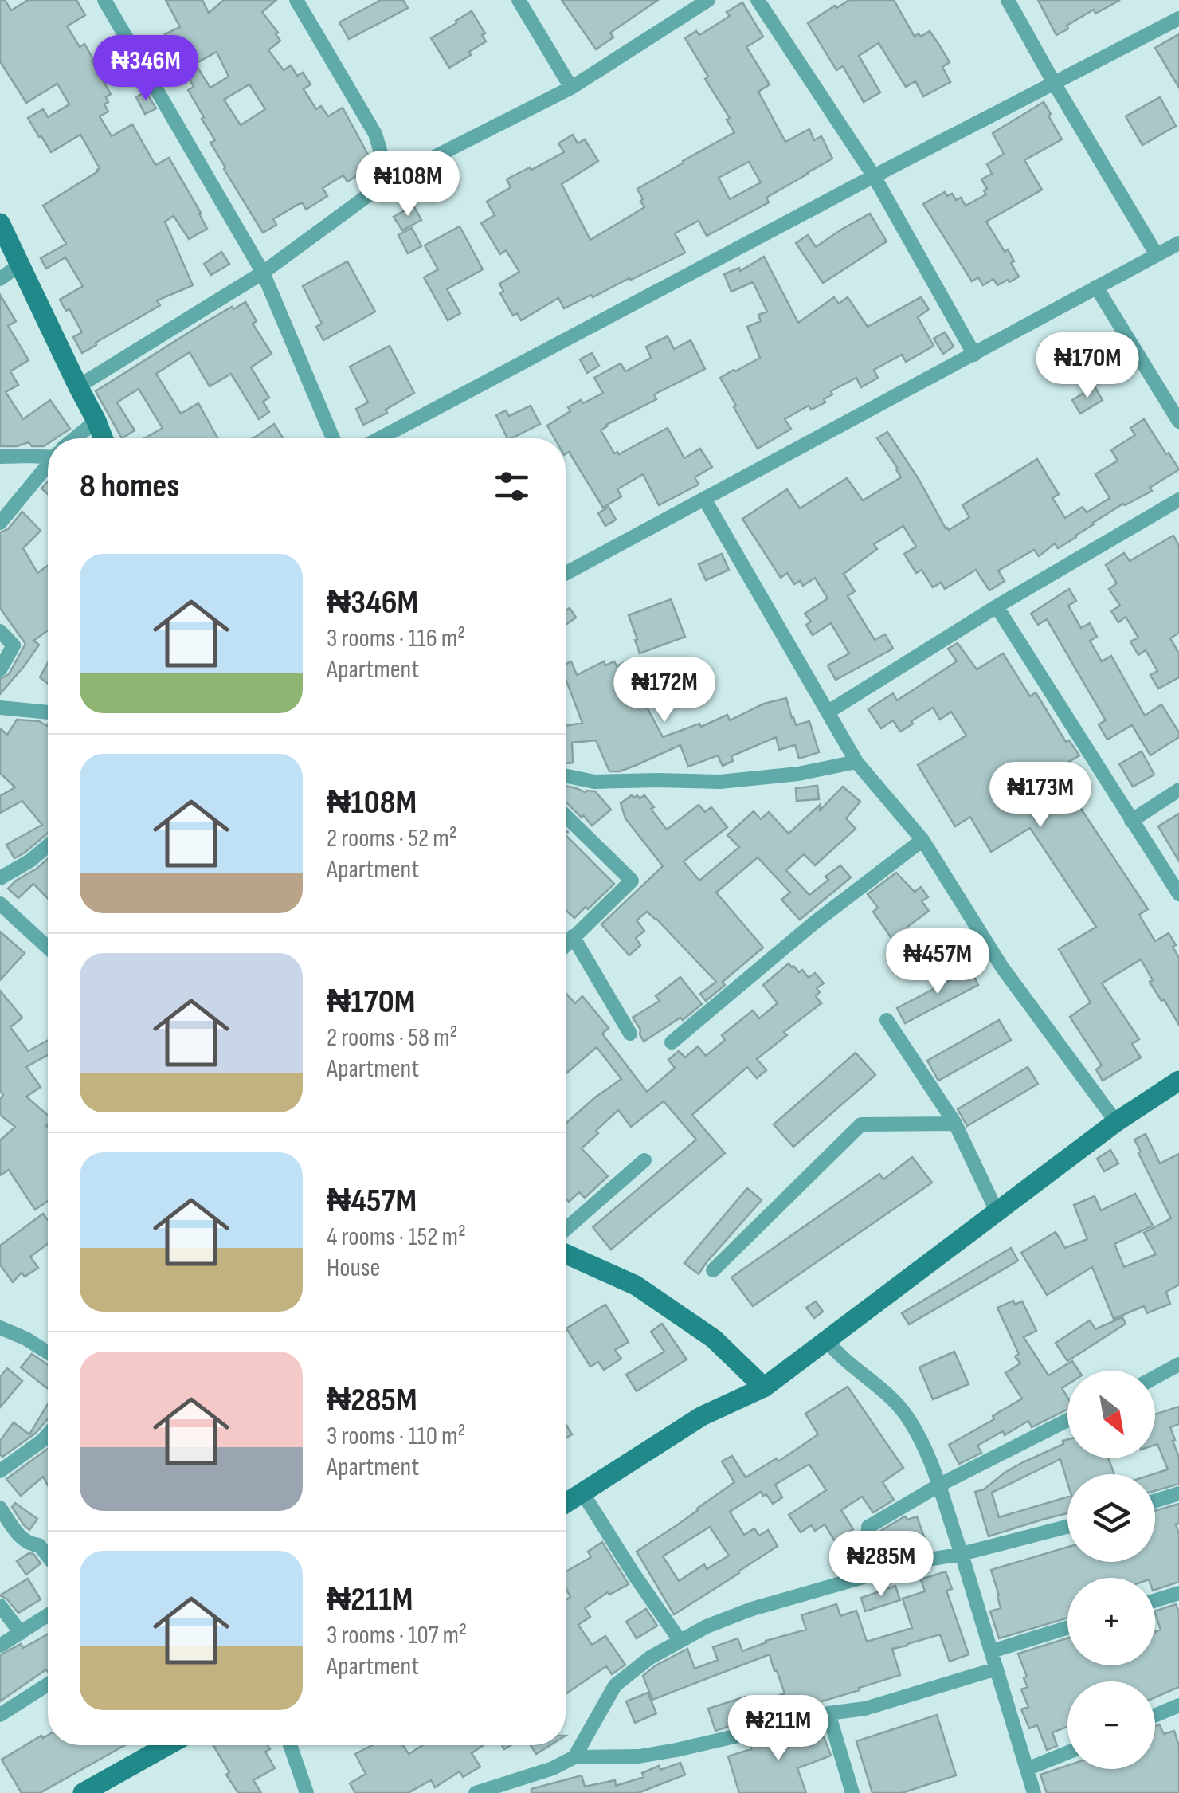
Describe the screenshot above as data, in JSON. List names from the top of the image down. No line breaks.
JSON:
{"north":"bottom right","page":{"price":["₦346M","₦108M","₦170M","₦172M","₦173M","₦457M","₦285M","₦211M"],"heading":"8 homes","list":[{"name":"₦346M","note":"3 rooms · 116 m² · Apartment"},{"name":"₦108M","note":"2 rooms · 52 m² · Apartment"},{"name":"₦170M","note":"2 rooms · 58 m² · Apartment"},{"name":"₦457M","note":"4 rooms · 152 m² · House"},{"name":"₦285M","note":"3 rooms · 110 m² · Apartment"},{"name":"₦211M","note":"3 rooms · 107 m² · Apartment"}],"map_buttons":["+","−"]}}
